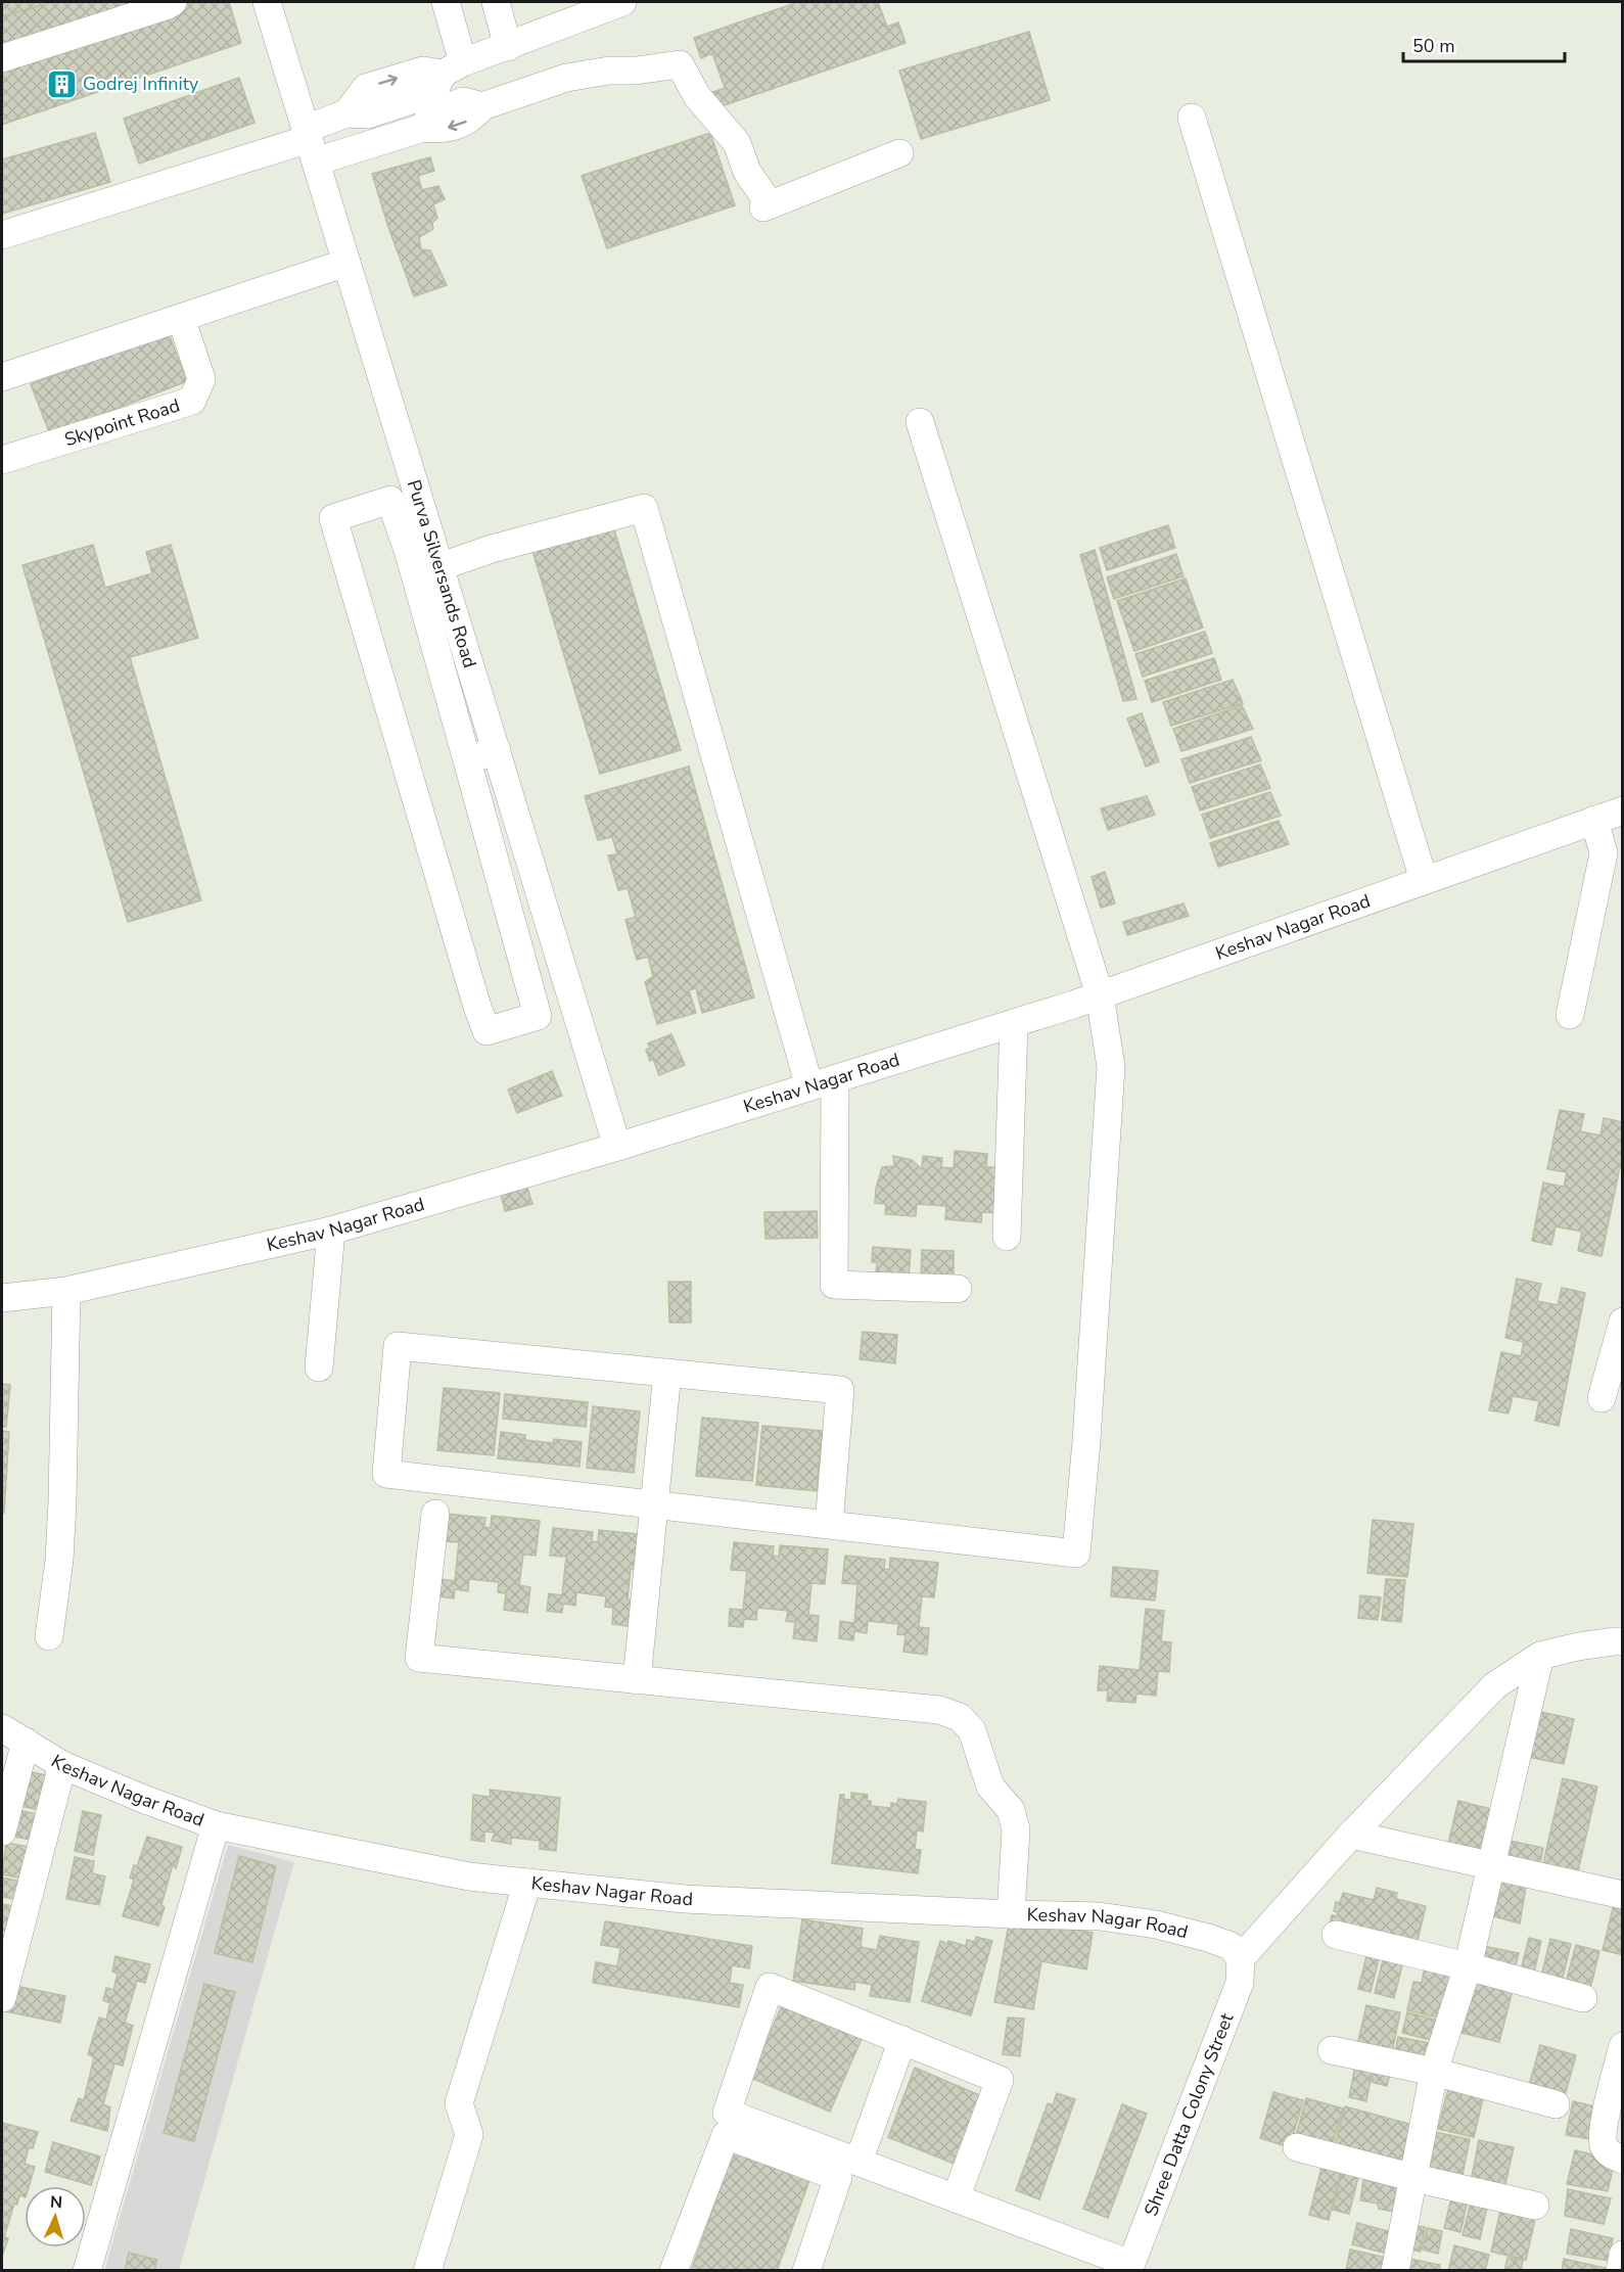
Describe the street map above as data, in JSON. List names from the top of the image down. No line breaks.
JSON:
{"streets":{"street":["Skypoint Road","Purva Silversands Road","Keshav Nagar Road","Shree Datta Colony Street"]},"crossings":[["Purva Silversands Road","Keshav Nagar Road"],["Keshav Nagar Road","Shree Datta Colony Street"]],"places":{"building":["Godrej Infinity"]},"scale_bar":"50 m","north":"top"}
